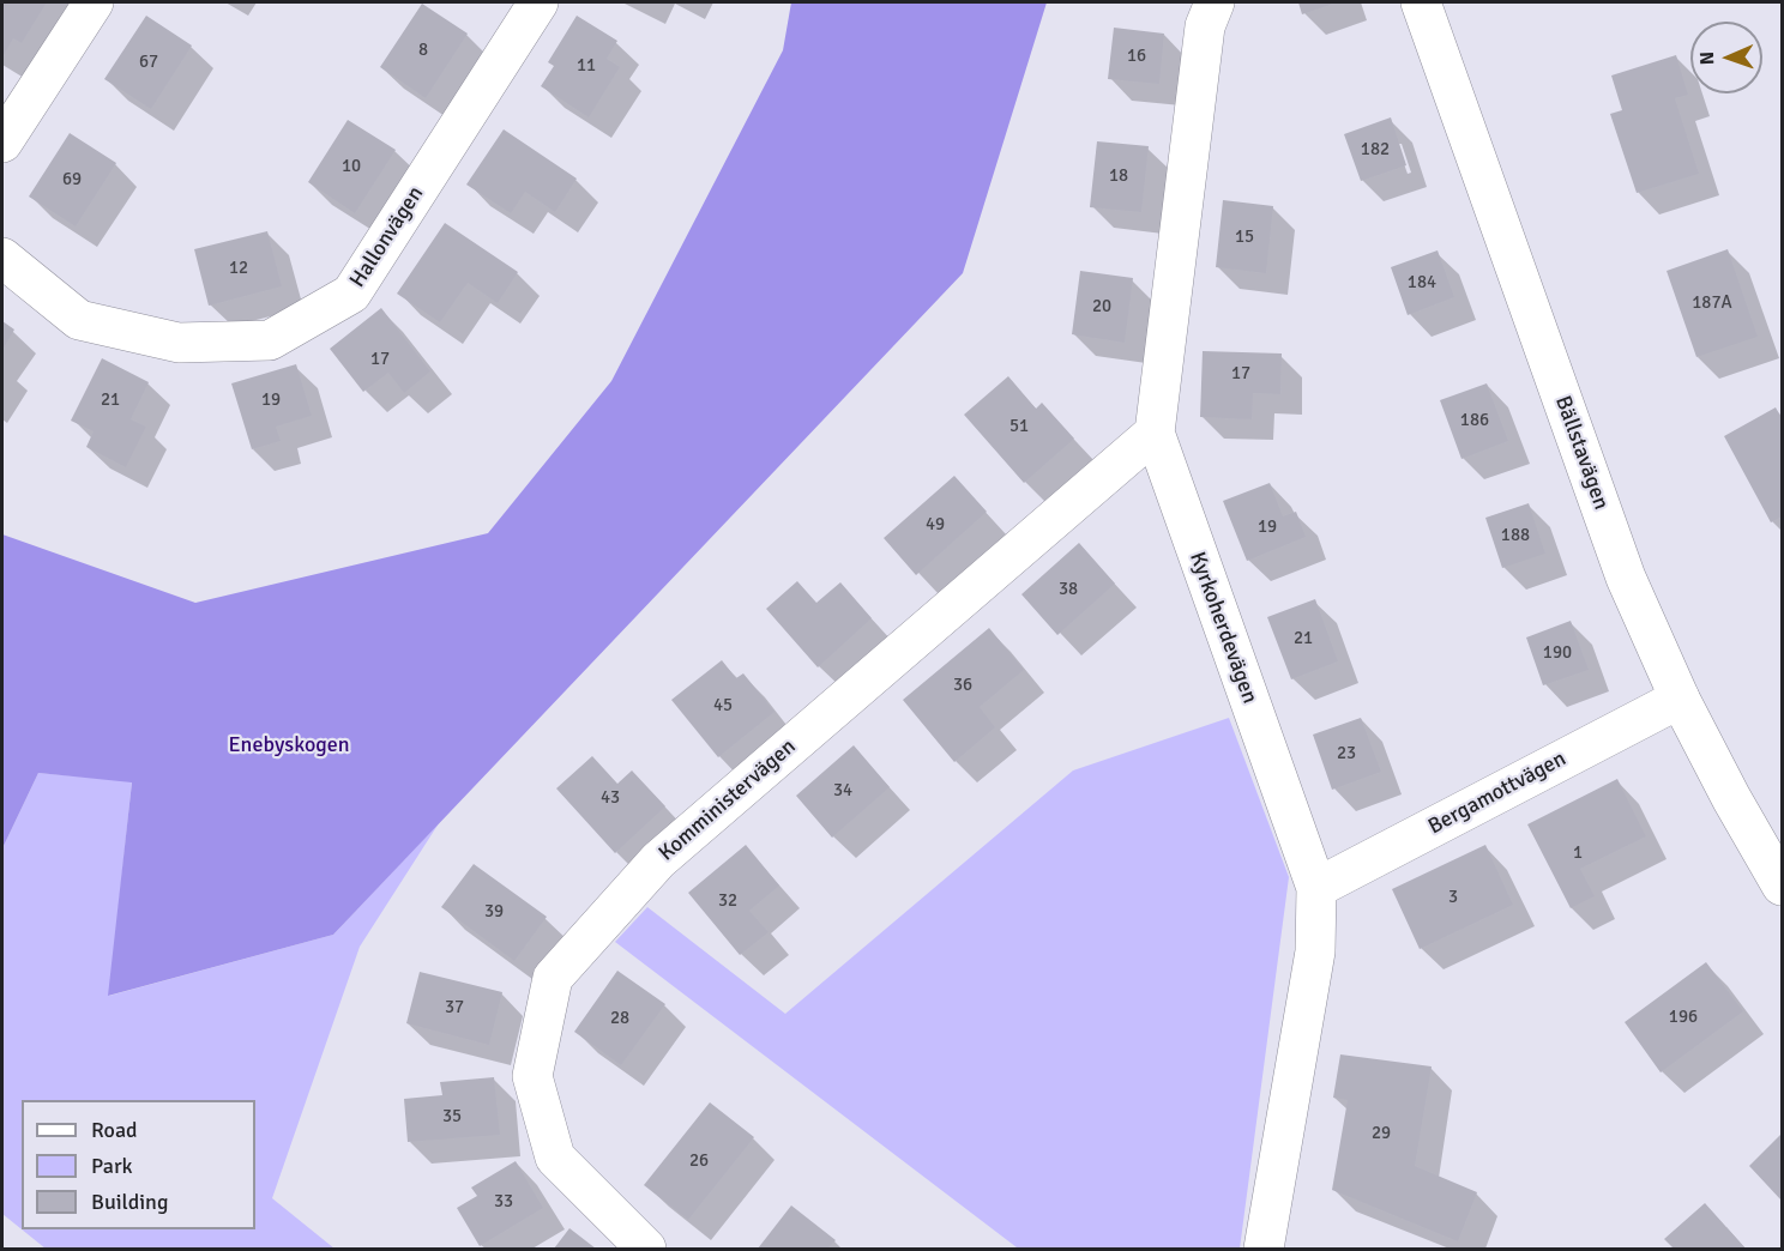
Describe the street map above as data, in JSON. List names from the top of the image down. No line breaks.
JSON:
{"streets":{"street":["Hallonvägen","Bällstavägen","Kyrkoherdevägen","Bergamottvägen","Komministervägen"]},"crossings":[["Bällstavägen","Bergamottvägen"],["Kyrkoherdevägen","Bergamottvägen"],["Kyrkoherdevägen","Komministervägen"]],"parks":["Enebyskogen"],"house_numbers":["8","16","67","11","182","10","18","69","15","12","184","187A","20","17","17","21","19","186","51","49","19","188","38","21","190","36","45","23","34","43","1","3","32","39","37","196","28","35","29","26","33"],"legend":["Road","Park","Building"],"north":"left"}
